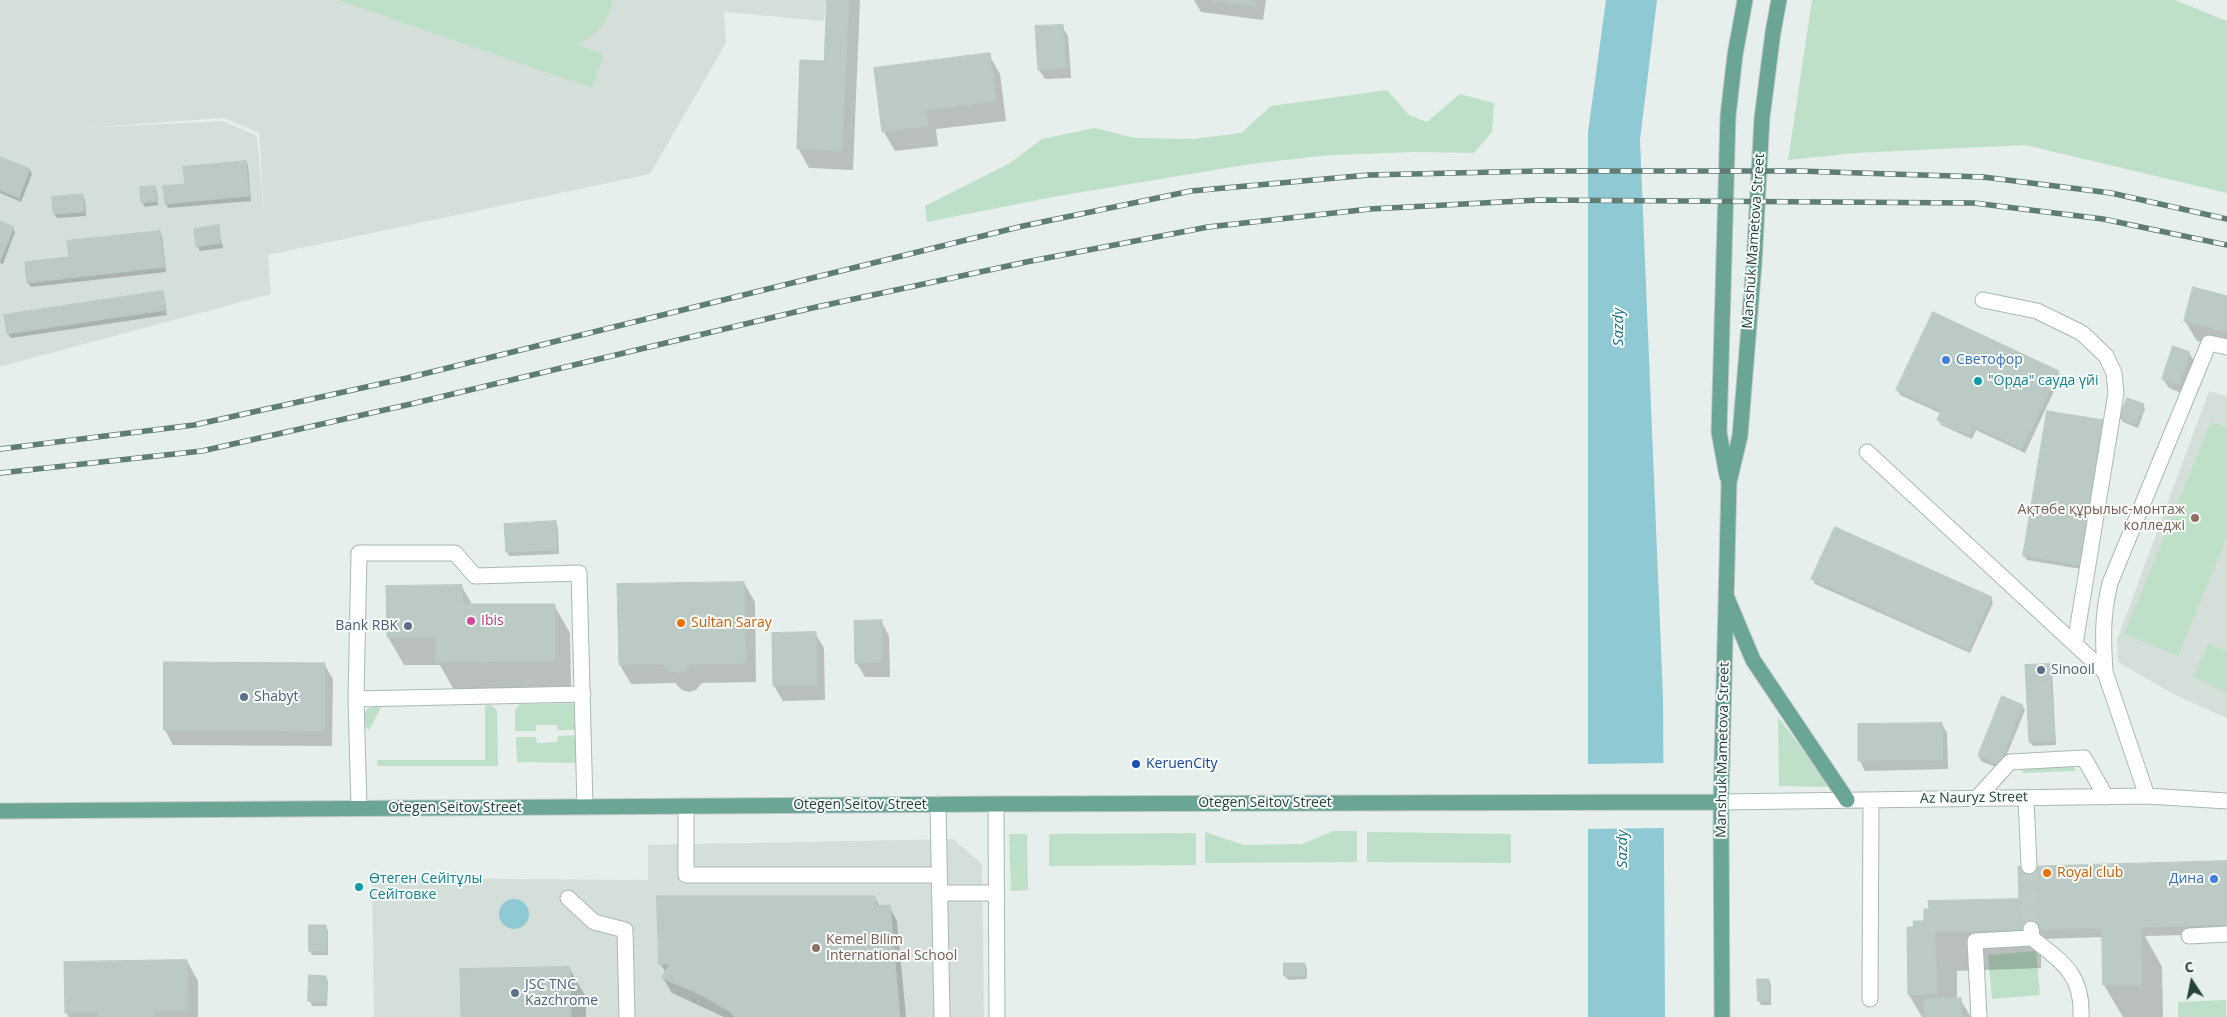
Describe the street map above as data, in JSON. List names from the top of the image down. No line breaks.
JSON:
{"streets":{"main road":["Manshuk Mametova Street","Otegen Seitov Street"],"street":["Az Nauryz Street"]},"crossings":[["Manshuk Mametova Street","Az Nauryz Street"],["Manshuk Mametova Street","Otegen Seitov Street"],["Az Nauryz Street","Otegen Seitov Street"]],"water":["Sazdy"],"places":["Светофор","\"Орда\" сауда үйі","Ақтөбе құрылыс-монтаж колледжі","Ibis","Sultan Saray","Bank RBK","Sinooil","Shabyt","KeruenCity","Royal club","Дина","Өтеген Сейітұлы Сейітовке","Kemel Bilim International School","JSC TNC Kazchrome"],"north":"top"}
